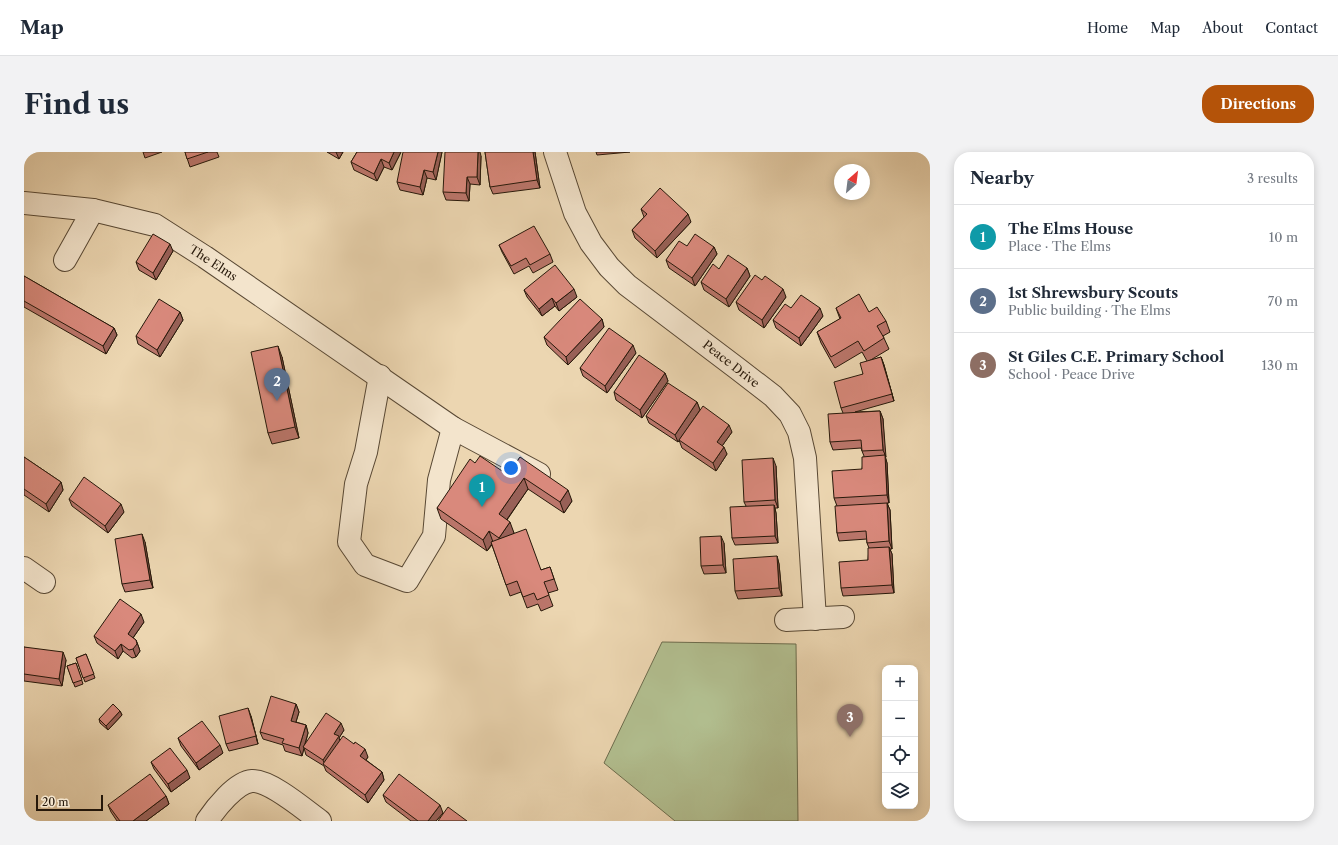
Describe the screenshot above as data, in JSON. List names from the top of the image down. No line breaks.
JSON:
{"streets":{"street":["The Elms","Peace Drive"]},"scale_bar":"20 m","north":"top right","page":{"header":"Map","nav":["Home","Map","About","Contact"],"buttons":"Directions","title":"Find us","heading":["Nearby","3 results"],"list":[{"mark":"1","name":"The Elms House","note":"Place · The Elms","value":"10 m"},{"mark":"2","name":"1st Shrewsbury Scouts","note":"Public building · The Elms","value":"70 m"},{"mark":"3","name":"St Giles C.E. Primary School","note":"School · Peace Drive","value":"130 m"}],"pins":["2","1","3"],"map_buttons":["+","−"],"scale":"20 m"}}
